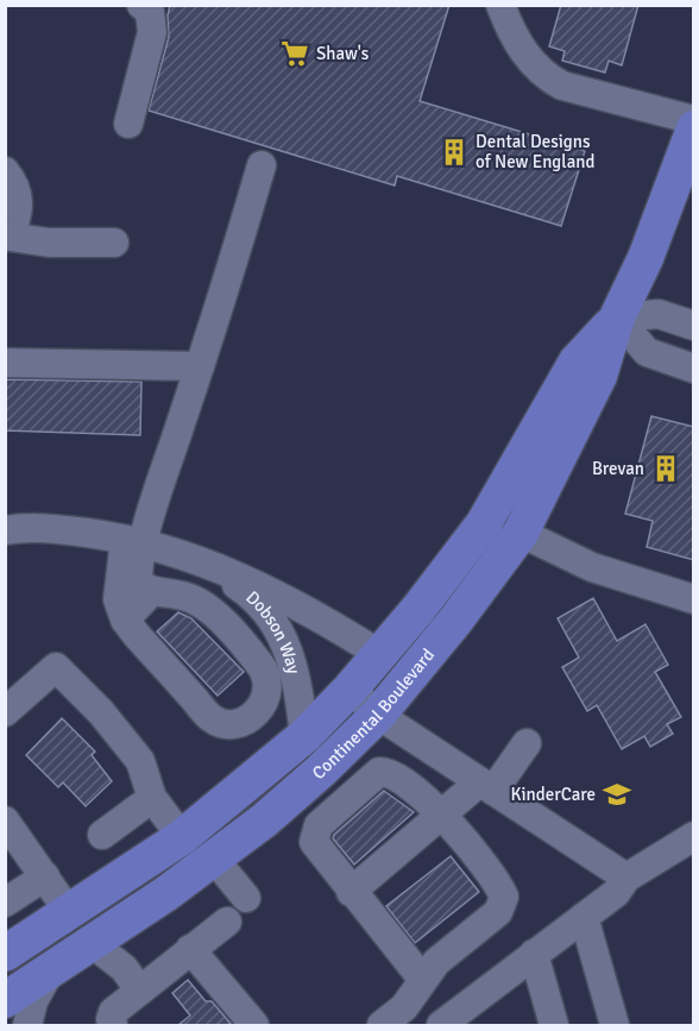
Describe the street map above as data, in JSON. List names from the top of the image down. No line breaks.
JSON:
{"streets":{"main road":["Continental Boulevard"],"street":["Dobson Way"]},"crossings":[["Dobson Way","Continental Boulevard"]],"places":{"supermarket":["Shaw's"],"building":["Dental Designs of New England","Brevan"],"school or university":["KinderCare"]}}
